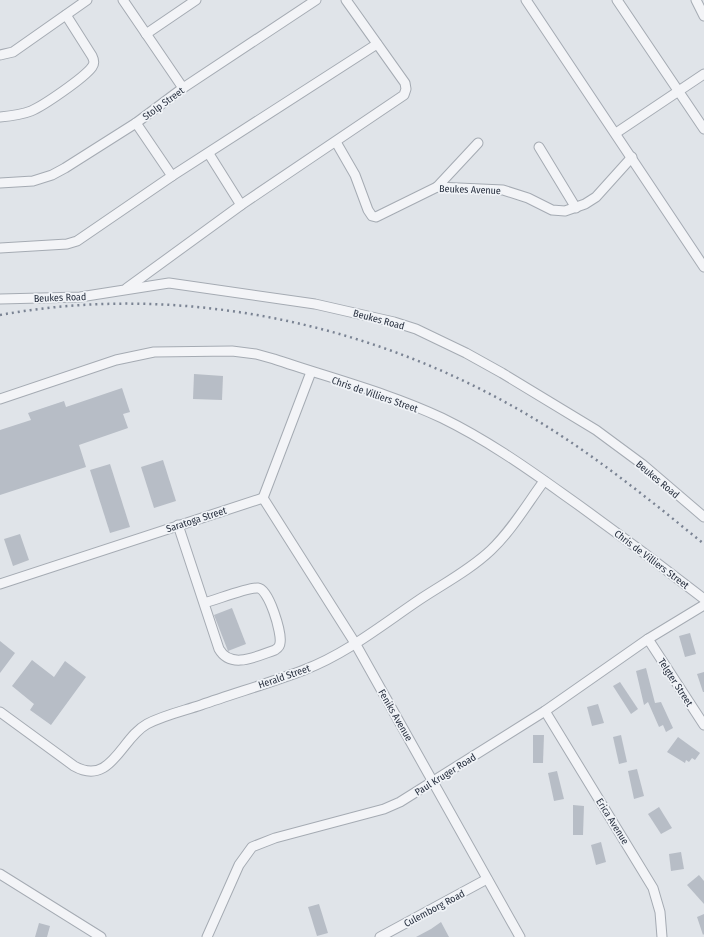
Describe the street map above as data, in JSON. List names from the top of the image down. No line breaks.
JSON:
{"streets":{"street":["Stolp Street","Beukes Avenue","Beukes Road","Chris de Villiers Street","Saratoga Street","Herald Street","Telgter Street","Feniks Avenue","Paul Kruger Road","Erica Avenue","Culemborg Road"]},"crossings":[["Chris de Villiers Street","Herald Street"],["Saratoga Street","Feniks Avenue"],["Herald Street","Feniks Avenue"],["Telgter Street","Paul Kruger Road"],["Feniks Avenue","Paul Kruger Road"],["Feniks Avenue","Culemborg Road"],["Paul Kruger Road","Erica Avenue"]]}
